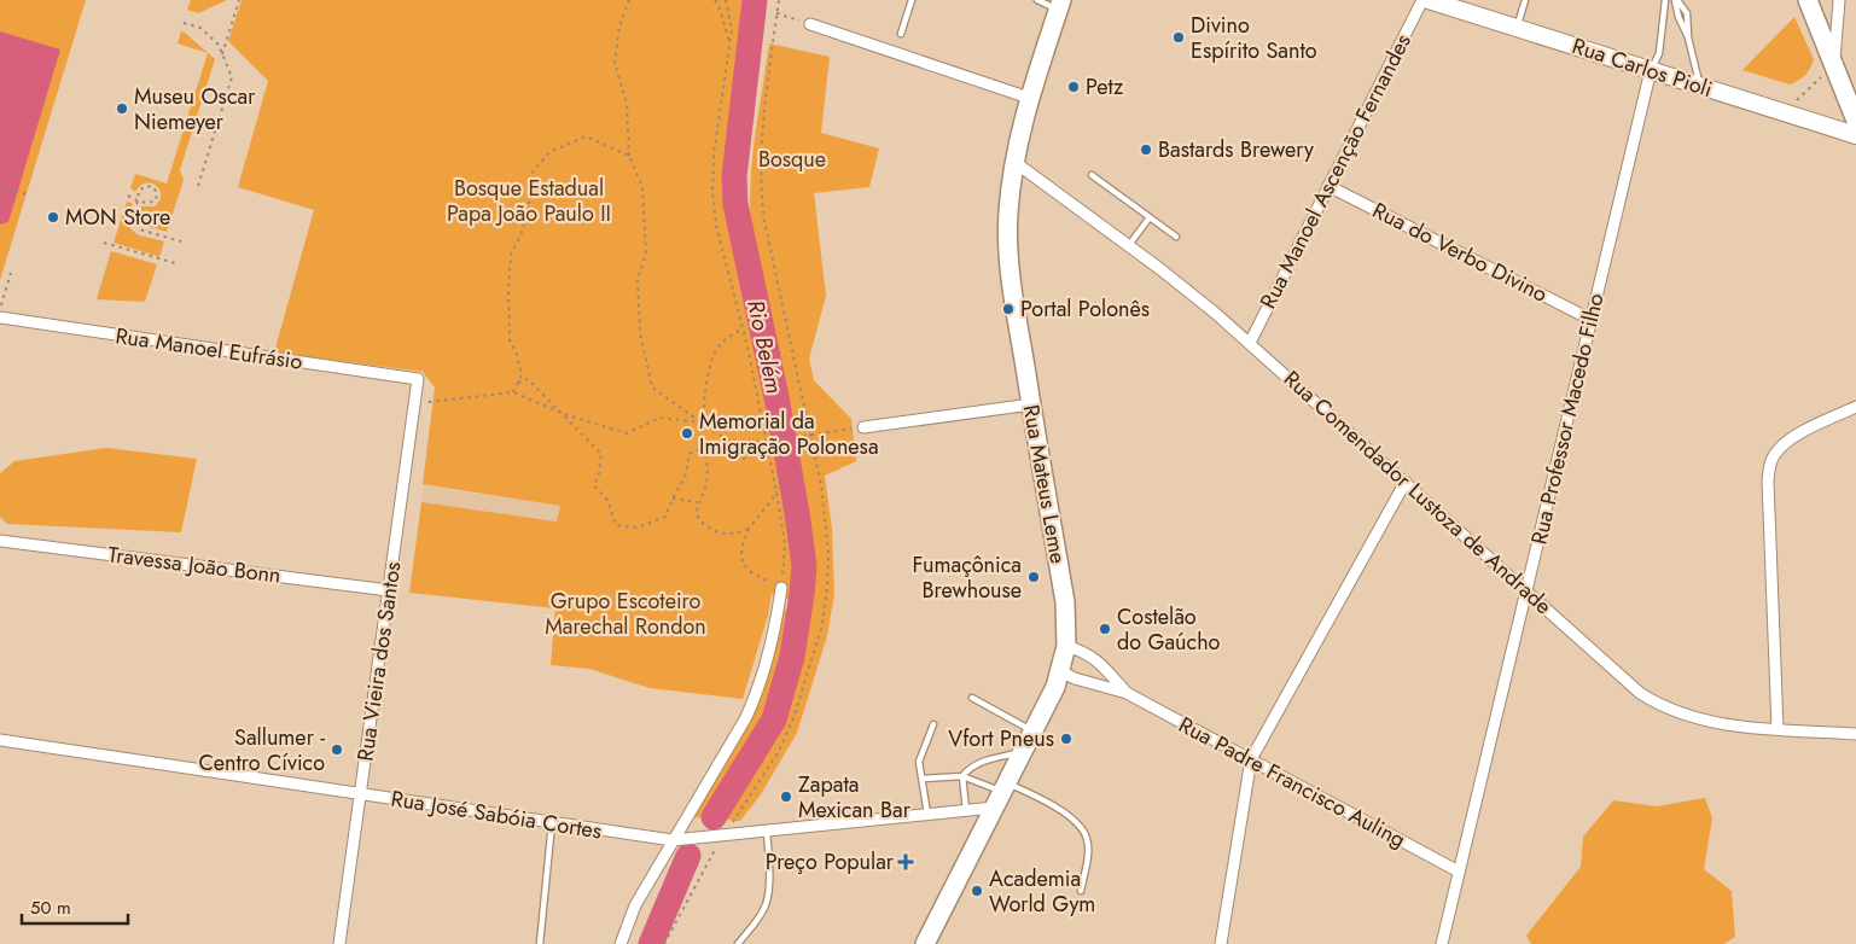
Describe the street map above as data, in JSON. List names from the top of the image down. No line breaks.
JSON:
{"streets":{"main road":["Rua Carlos Pioli","Rua Mateus Leme"],"street":["Rua Manoel Ascenção Fernandes","Rua do Verbo Divino","Rua Manoel Eufrásio","Rua Professor Macedo Filho","Rua Comendador Lustoza de Andrade","Travessa João Bonn","Rua Vieira dos Santos","Rua Padre Francisco Auling","Rua José Sabóia Cortes"]},"crossings":[["Rua Carlos Pioli","Rua Professor Macedo Filho"],["Rua Manoel Ascenção Fernandes","Rua do Verbo Divino"],["Rua Manoel Ascenção Fernandes","Rua Comendador Lustoza de Andrade"],["Rua do Verbo Divino","Rua Professor Macedo Filho"],["Rua Manoel Eufrásio","Rua Vieira dos Santos"],["Rua Professor Macedo Filho","Rua Comendador Lustoza de Andrade"],["Rua Professor Macedo Filho","Rua Padre Francisco Auling"],["Rua Mateus Leme","Rua Comendador Lustoza de Andrade"],["Rua Mateus Leme","Rua Padre Francisco Auling"],["Rua Mateus Leme","Rua José Sabóia Cortes"],["Travessa João Bonn","Rua Vieira dos Santos"],["Rua Vieira dos Santos","Rua José Sabóia Cortes"]],"water":["Rio Belém"],"parks":["Bosque","Bosque Estadual Papa João Paulo II","Grupo Escoteiro Marechal Rondon"],"places":{"other":["Divino Espírito Santo","Petz","Museu Oscar Niemeyer","Bastards Brewery","MON Store","Portal Polonês","Memorial da Imigração Polonesa","Fumaçônica Brewhouse","Costelão do Gaúcho","Vfort Pneus","Sallumer - Centro Cívico","Zapata Mexican Bar","Academia World Gym"],"health":["Preço Popular"]},"scale_bar":"50 m"}
